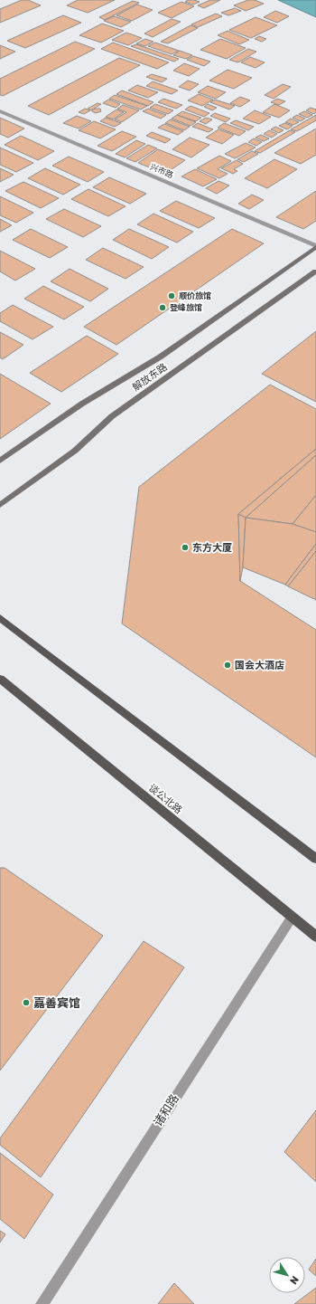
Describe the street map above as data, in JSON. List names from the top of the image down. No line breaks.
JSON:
{"streets":{"main road":["解放东路","谈公北路"],"street":["兴市路","诸和路"]},"crossings":[["兴市路","解放东路"],["谈公北路","诸和路"]],"places":["顺价旅馆","登峰旅馆","东方大厦","国会大酒店","嘉善宾馆"],"north":"bottom right"}
